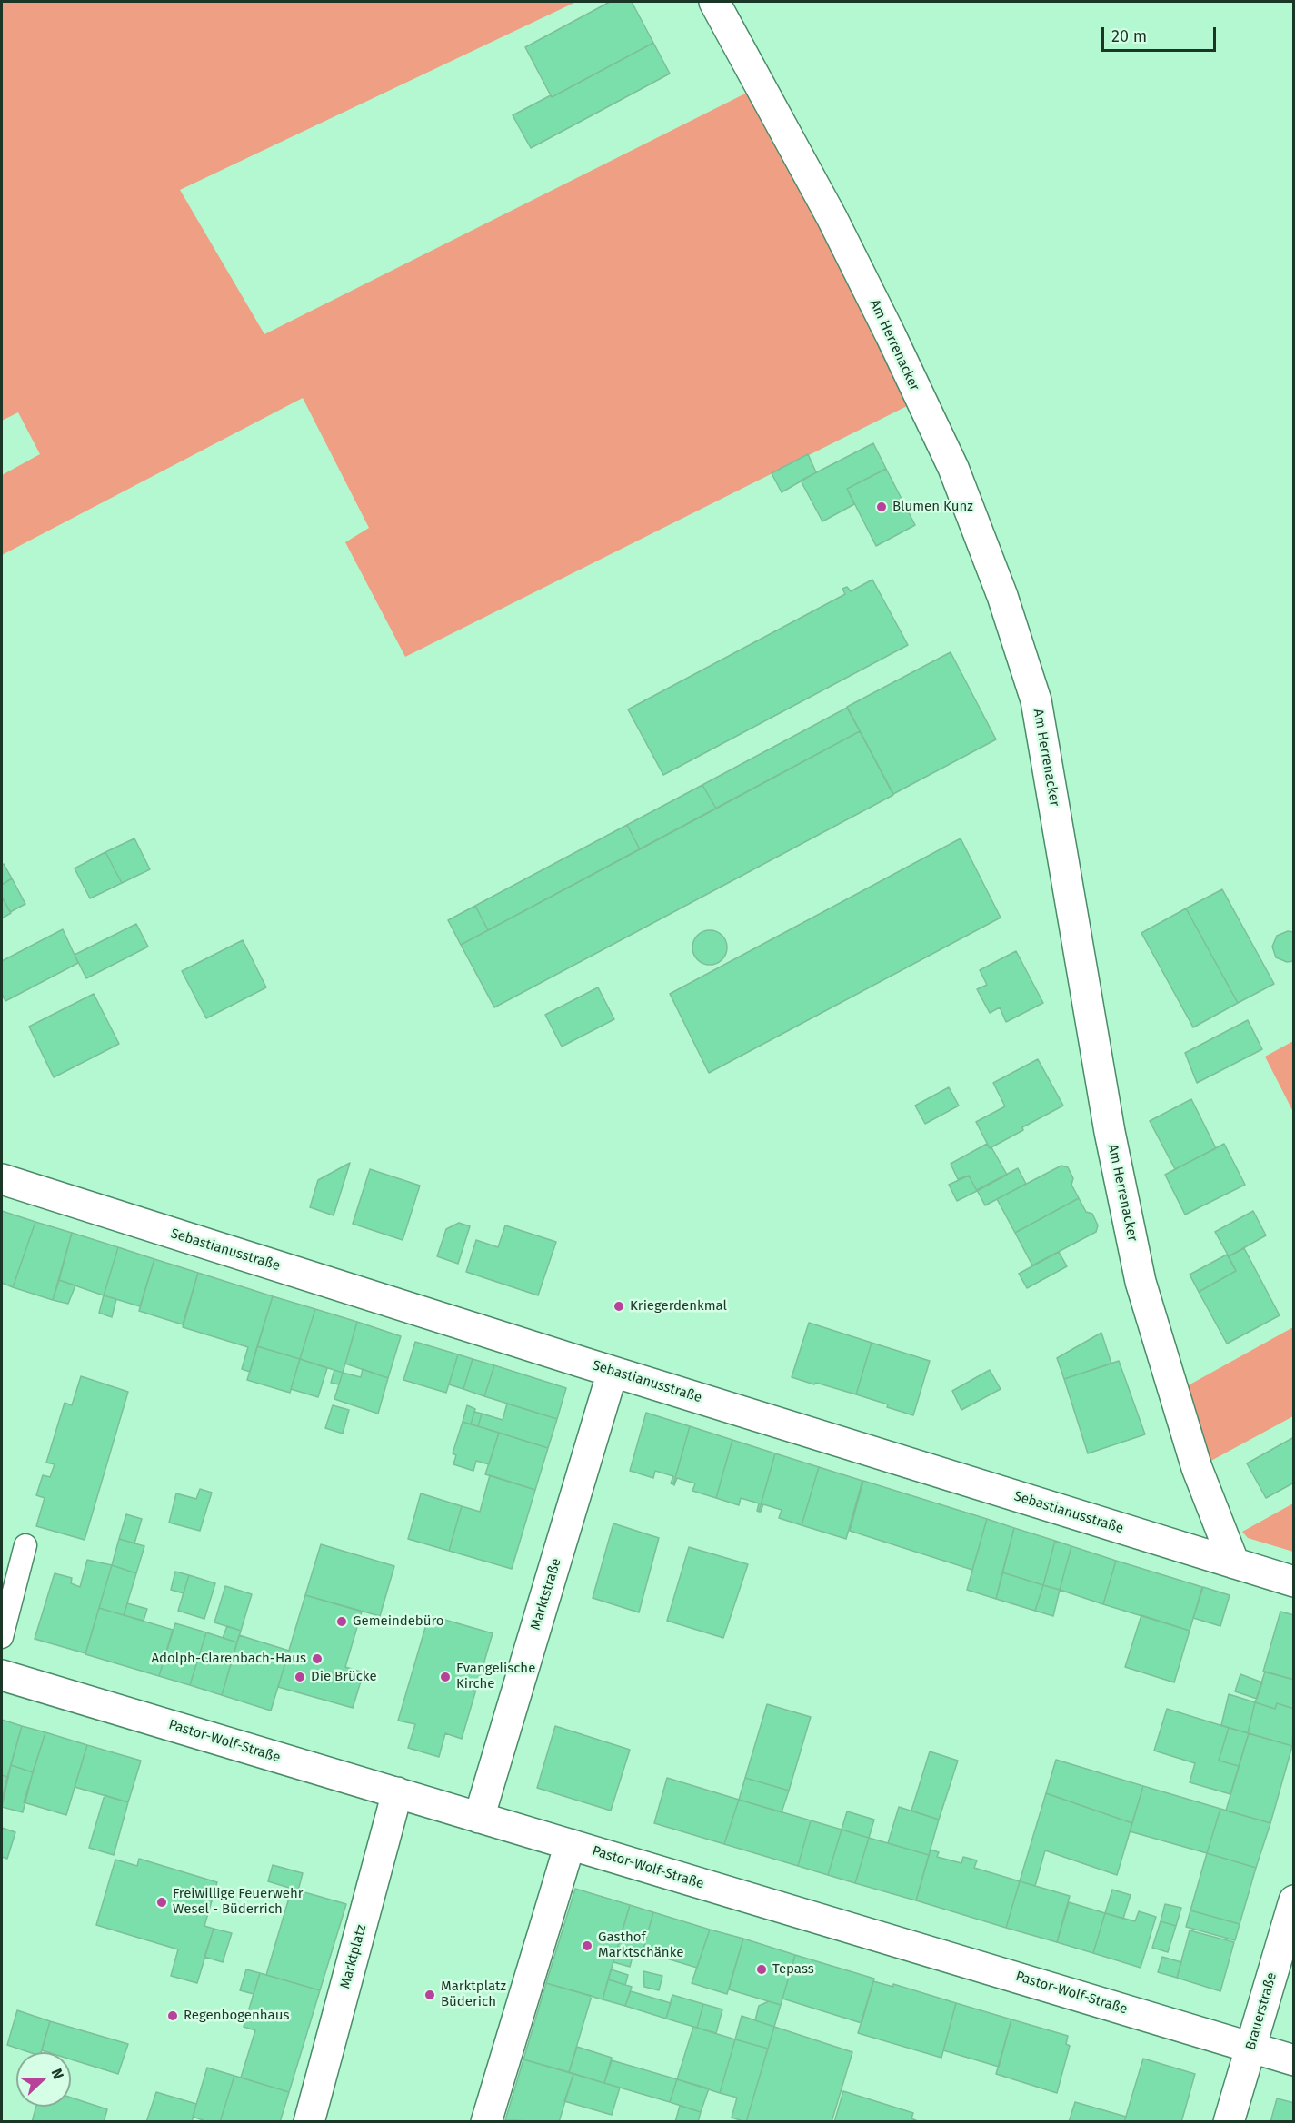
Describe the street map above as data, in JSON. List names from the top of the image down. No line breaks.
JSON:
{"streets":{"street":["Am Herrenacker","Sebastianusstraße","Marktstraße","Pastor-Wolf-Straße","Marktplatz","Brauerstraße"]},"crossings":[["Am Herrenacker","Sebastianusstraße"],["Sebastianusstraße","Marktstraße"],["Marktstraße","Pastor-Wolf-Straße"],["Pastor-Wolf-Straße","Marktplatz"],["Pastor-Wolf-Straße","Brauerstraße"]],"places":["Blumen Kunz","Kriegerdenkmal","Gemeindebüro","Adolph-Clarenbach-Haus","Die Brücke","Evangelische Kirche","Freiwillige Feuerwehr Wesel - Büderrich","Gasthof Marktschänke","Tepass","Marktplatz Büderich","Regenbogenhaus"],"scale_bar":"20 m","north":"right"}
